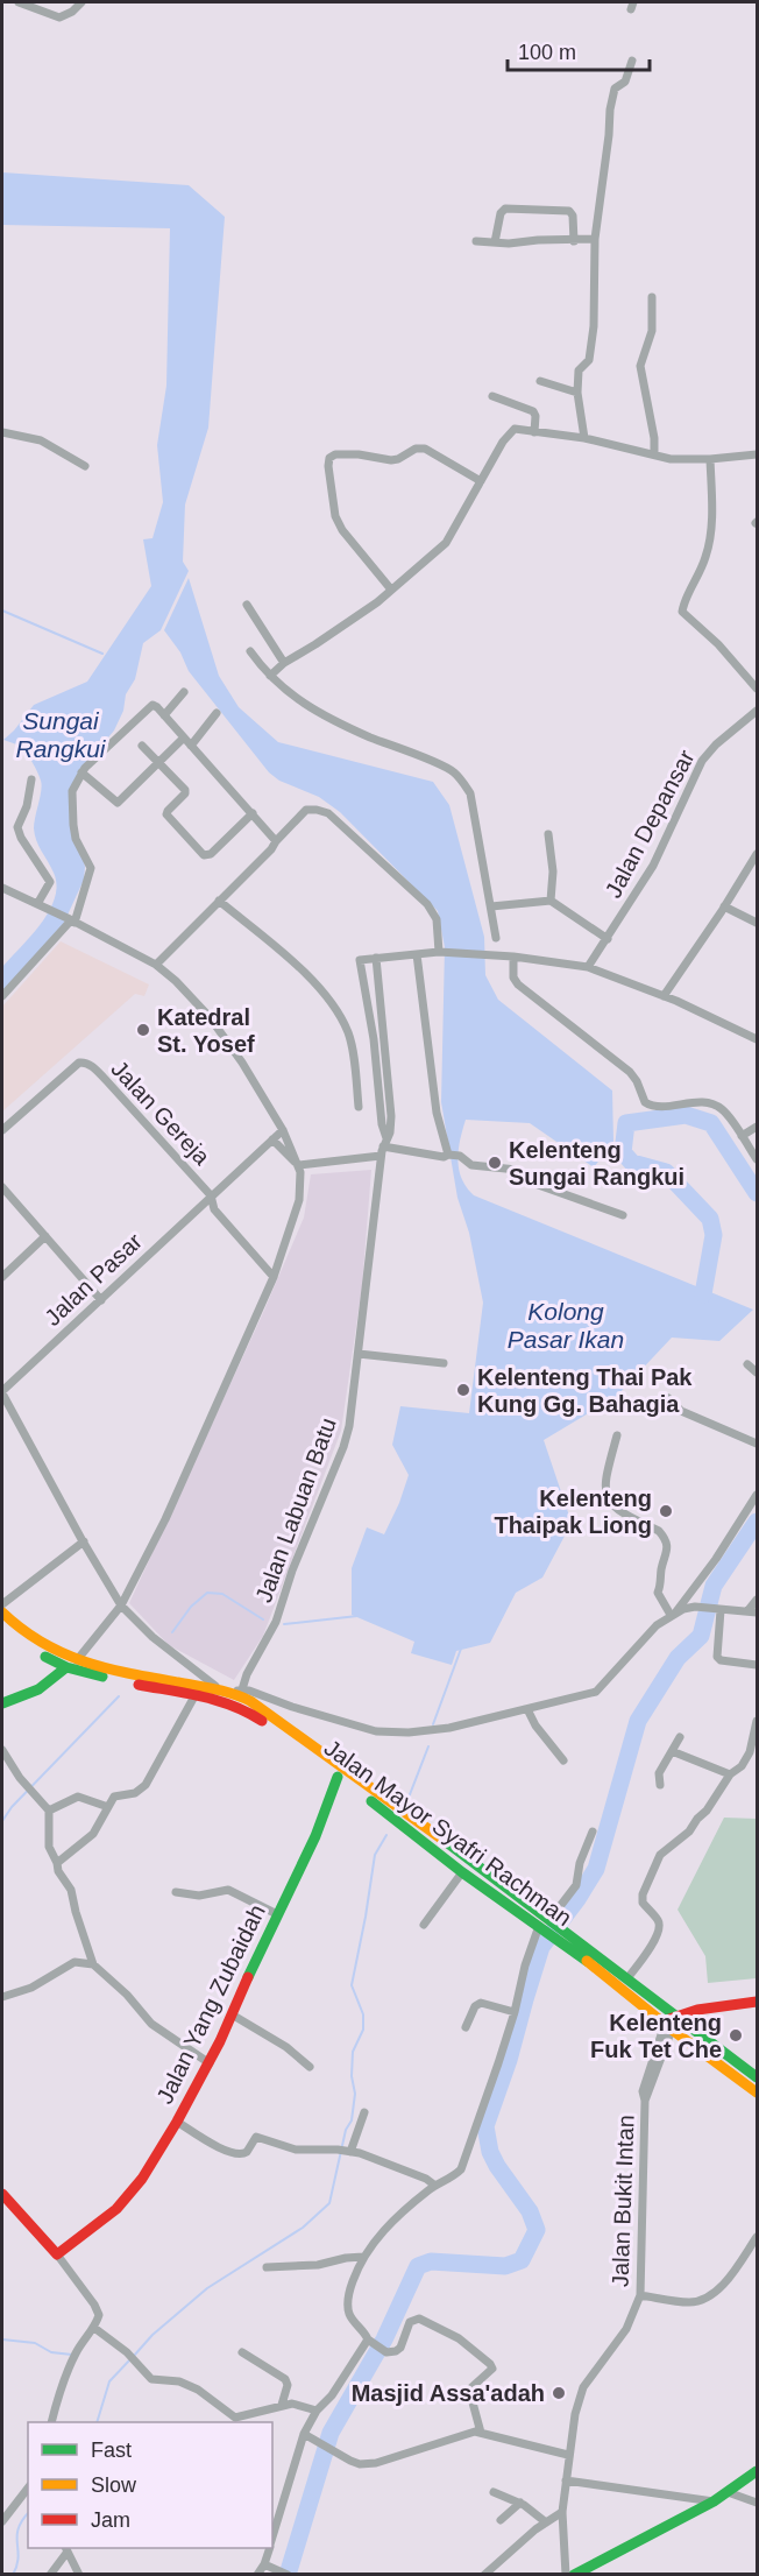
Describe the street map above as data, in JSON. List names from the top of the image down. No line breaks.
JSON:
{"streets":{"main road":["Jalan Mayor Syafri Rachman","Jalan Yang Zubaidah"],"street":["Jalan Depansar","Jalan Gereja","Jalan Pasar","Jalan Labuan Batu","Jalan Bukit Intan"]},"crossings":[["Jalan Gereja","Jalan Pasar"],["Jalan Labuan Batu","Jalan Mayor Syafri Rachman"],["Jalan Mayor Syafri Rachman","Jalan Yang Zubaidah"],["Jalan Mayor Syafri Rachman","Jalan Bukit Intan"]],"water":["Sungai Rangkui","Kolong Pasar Ikan"],"places":["Katedral St. Yosef","Kelenteng Sungai Rangkui","Kelenteng Thai Pak Kung Gg. Bahagia","Kelenteng Thaipak Liong","Kelenteng Fuk Tet Che","Masjid Assa'adah"],"legend":["Fast","Slow","Jam"],"scale_bar":"100 m"}
